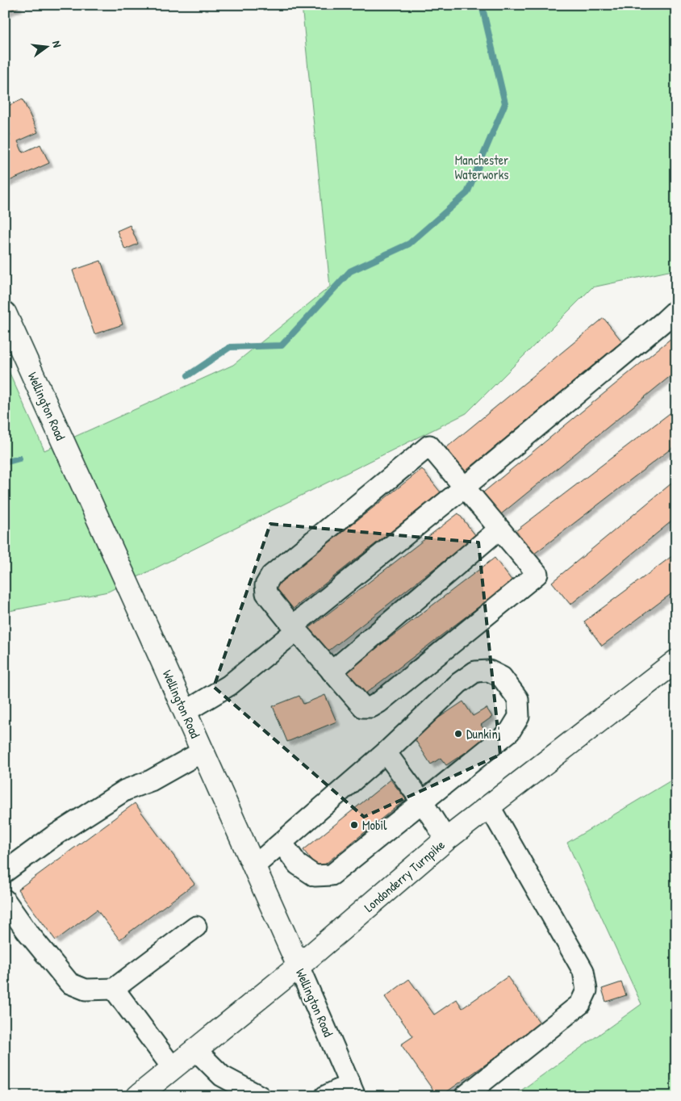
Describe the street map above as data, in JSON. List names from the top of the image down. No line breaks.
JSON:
{"streets":{"main road":["Wellington Road","Londonderry Turnpike"]},"crossings":[["Wellington Road","Londonderry Turnpike"]],"parks":["Manchester Waterworks"],"places":["Dunkin'","Mobil"],"north":"right"}
